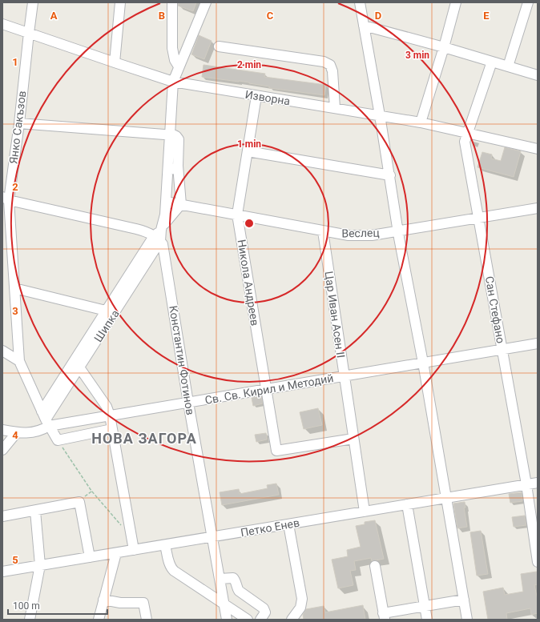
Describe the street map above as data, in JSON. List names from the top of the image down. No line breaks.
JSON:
{"streets":{"street":["Изворна","Янко Сакъзов","Веслец","Никола Андреев","Сан Стефано","Цар Иван Асен II","Шипка","Константин Фотинов","Св. Св. Кирил и Методий","Петко Енев"]},"crossings":[["Изворна","Янко Сакъзов"],["Изворна","Никола Андреев"],["Изворна","Сан Стефано"],["Изворна","Шипка"],["Янко Сакъзов","Шипка"],["Янко Сакъзов","Св. Св. Кирил и Методий"],["Веслец","Никола Андреев"],["Веслец","Сан Стефано"],["Веслец","Цар Иван Асен II"],["Веслец","Шипка"],["Никола Андреев","Цар Иван Асен II"],["Никола Андреев","Св. Св. Кирил и Методий"],["Сан Стефано","Св. Св. Кирил и Методий"],["Сан Стефано","Петко Енев"],["Цар Иван Асен II","Св. Св. Кирил и Методий"],["Цар Иван Асен II","Петко Енев"],["Шипка","Константин Фотинов"],["Шипка","Св. Св. Кирил и Методий"],["Константин Фотинов","Св. Св. Кирил и Методий"],["Константин Фотинов","Петко Енев"]],"districts":["НОВА ЗАГОРА"],"scale_bar":"100 m","grid":{"columns":["A","B","C","D","E"],"rows":["1","2","3","4","5"]},"rings":["3 min","2 min","1 min"]}
